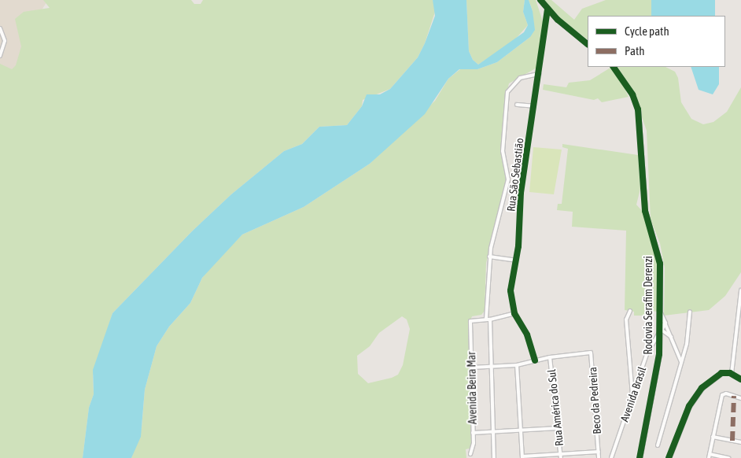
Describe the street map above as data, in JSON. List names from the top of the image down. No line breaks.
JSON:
{"streets":{"main road":["Rodovia Serafim Derenzi"],"street":["Rua São Sebastião","Avenida Beira Mar","Avenida Brasil","Beco da Pedreira","Rua América do Sul"]},"crossings":[["Rua São Sebastião","Beco da Pedreira"],["Rodovia Serafim Derenzi","Avenida Brasil"],["Avenida Beira Mar","Beco da Pedreira"],["Beco da Pedreira","Rua América do Sul"]],"legend":["Cycle path","Path"]}
